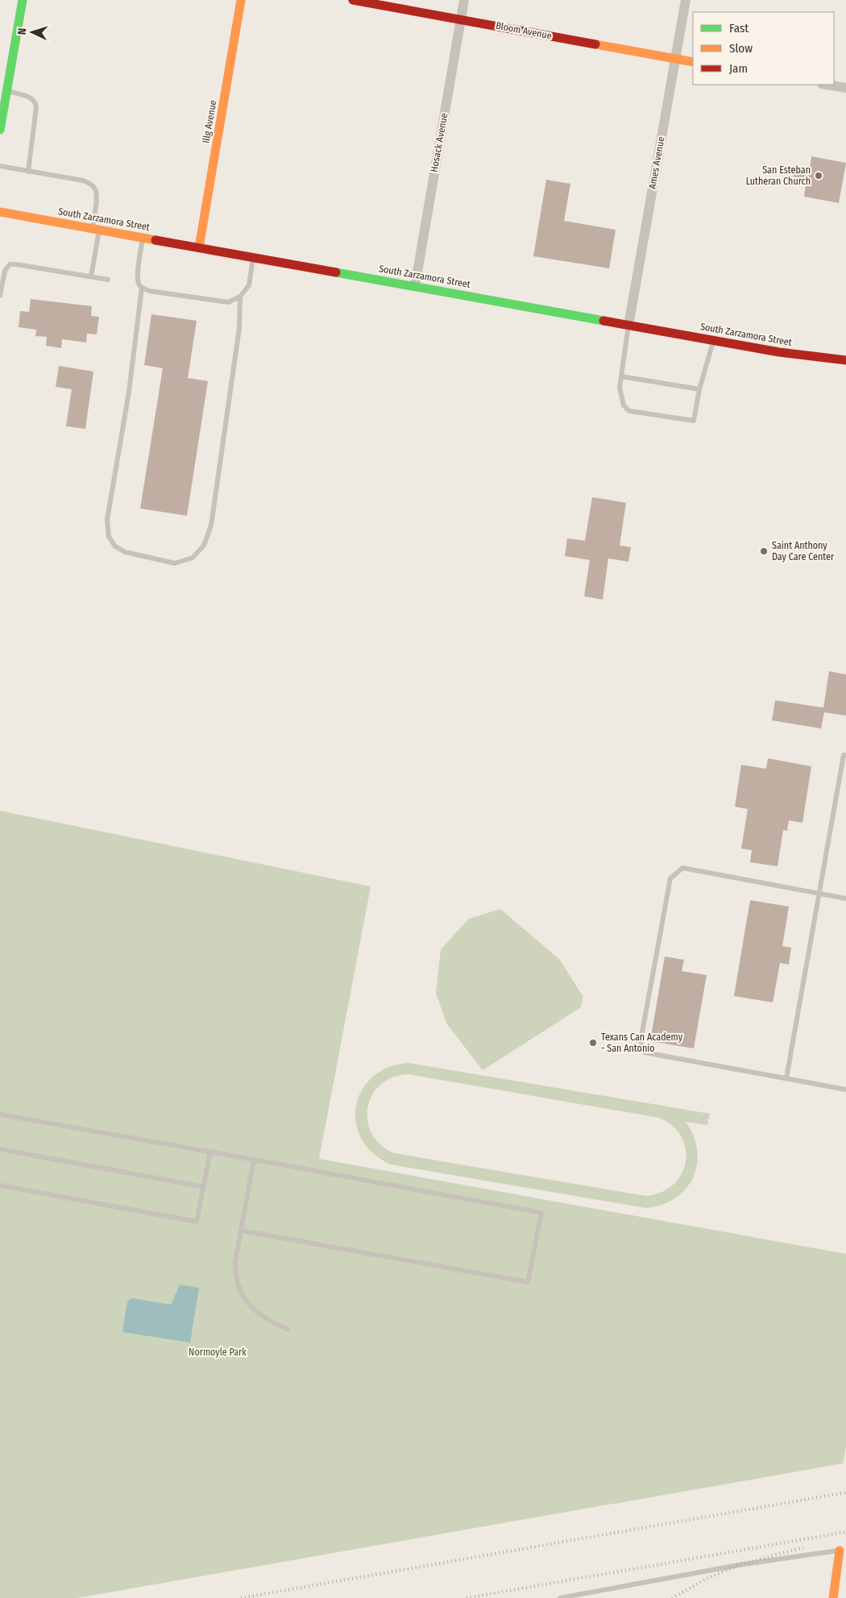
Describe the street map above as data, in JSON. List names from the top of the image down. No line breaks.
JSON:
{"streets":{"main road":["Bloom Avenue","Illg Avenue","South Zarzamora Street"],"street":["Hosack Avenue","Ames Avenue"]},"crossings":[["Bloom Avenue","Hosack Avenue"],["Bloom Avenue","Ames Avenue"],["Illg Avenue","South Zarzamora Street"],["Hosack Avenue","South Zarzamora Street"],["Ames Avenue","South Zarzamora Street"]],"parks":["Normoyle Park"],"places":["San Esteban Lutheran Church","Saint Anthony Day Care Center","Texans Can Academy - San Antonio"],"legend":["Fast","Slow","Jam"],"north":"left"}
